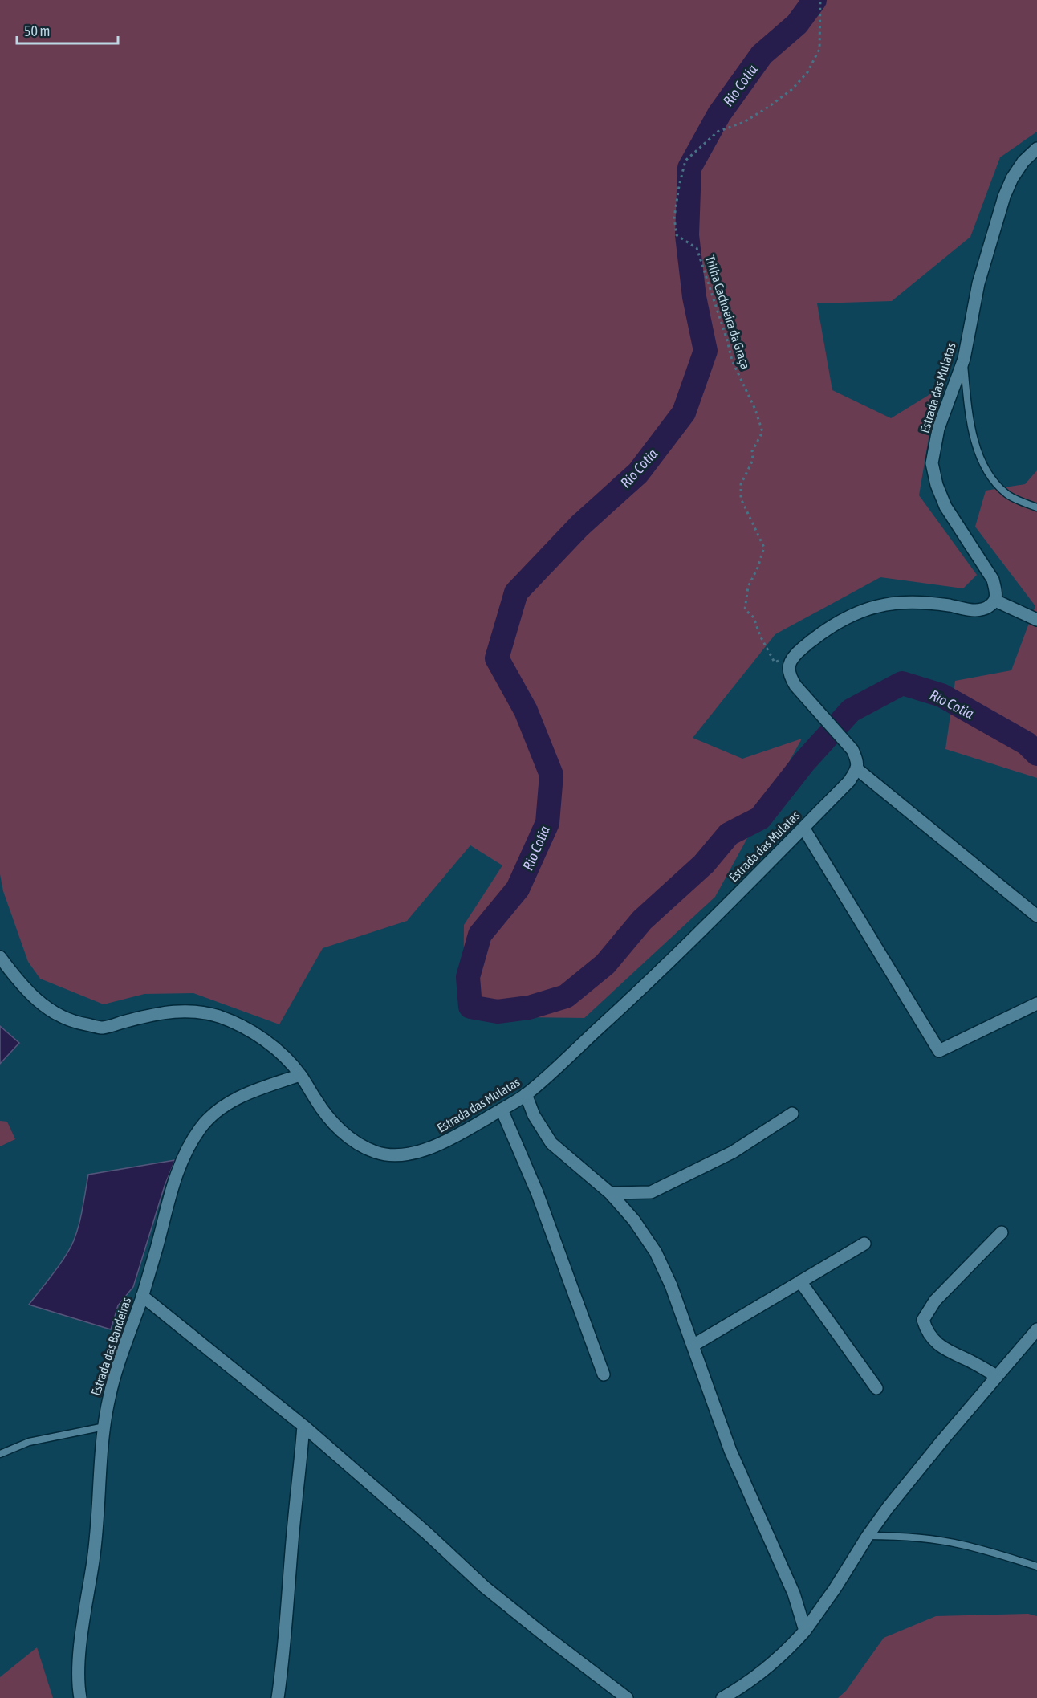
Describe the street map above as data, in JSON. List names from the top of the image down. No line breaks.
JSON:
{"streets":{"street":["Estrada das Mulatas","Estrada das Bandeiras"],"path":["Trilha Cachoeira da Graça"]},"crossings":[["Estrada das Mulatas","Estrada das Bandeiras"]],"water":["Rio Cotia"],"scale_bar":"50 m"}
